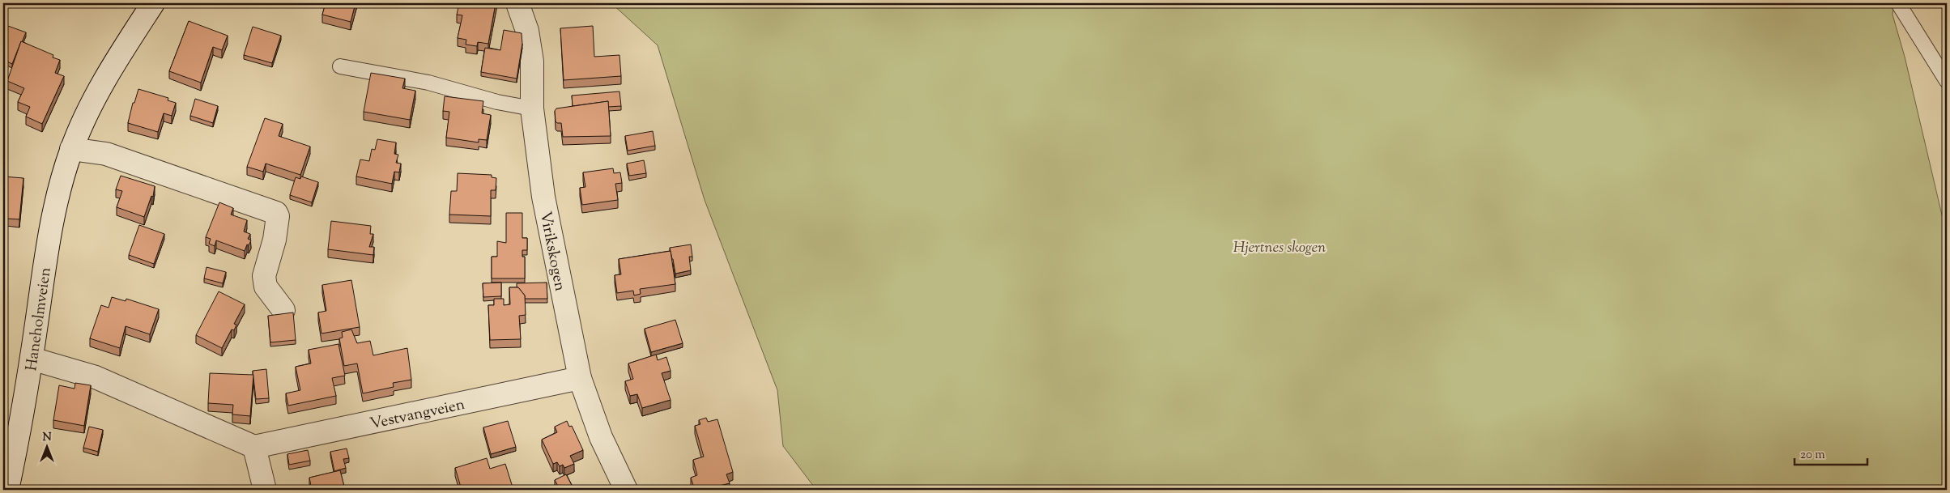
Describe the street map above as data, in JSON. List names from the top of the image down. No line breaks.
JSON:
{"streets":{"street":["Virikskogen","Haneholmveien","Vestvangveien"]},"crossings":[["Virikskogen","Vestvangveien"]],"parks":["Hjertnes skogen"],"scale_bar":"20 m","north":"top"}
